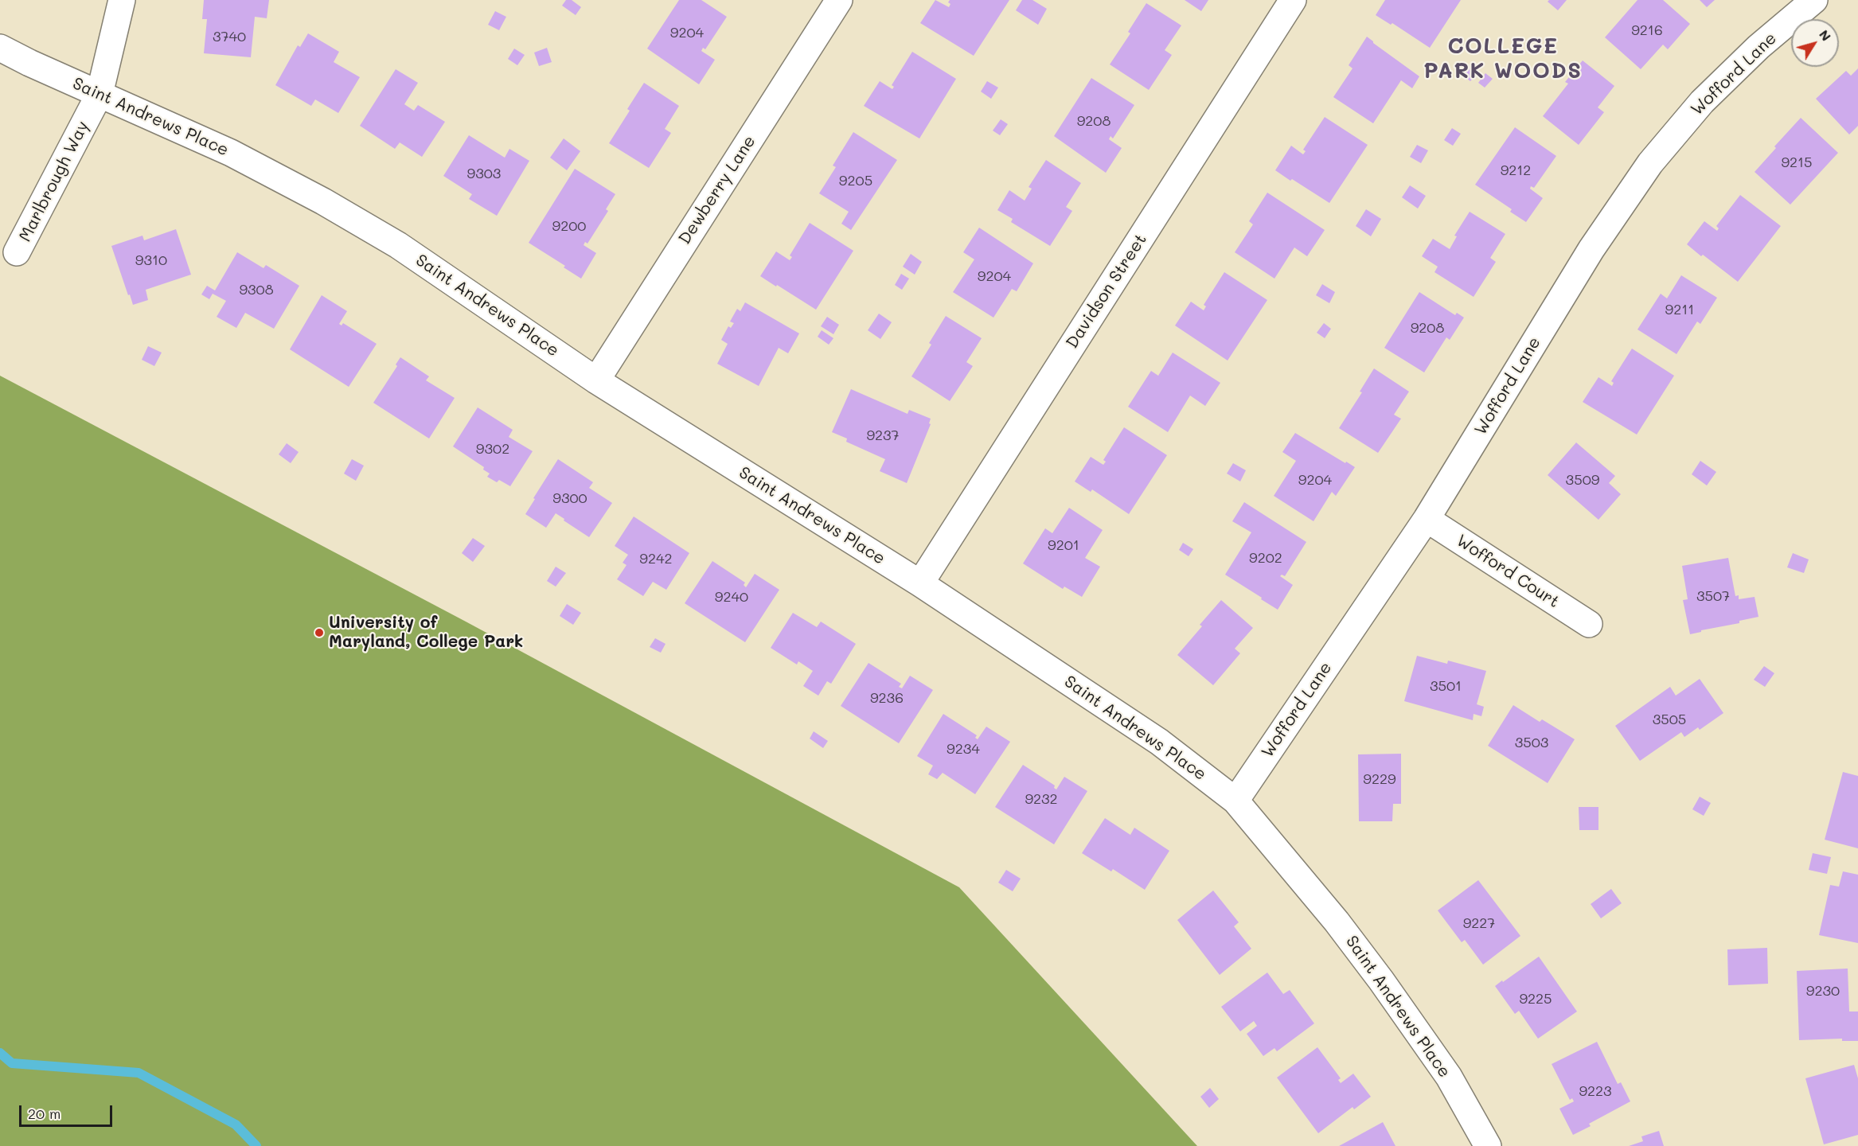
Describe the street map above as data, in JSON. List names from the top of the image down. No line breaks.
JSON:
{"streets":{"street":["Wofford Lane","Saint Andrews Place","Marlbrough Way","Dewberry Lane","Davidson Street","Wofford Court"]},"crossings":[["Wofford Lane","Saint Andrews Place"],["Wofford Lane","Wofford Court"],["Saint Andrews Place","Marlbrough Way"],["Saint Andrews Place","Dewberry Lane"],["Saint Andrews Place","Davidson Street"]],"districts":["COLLEGE PARK WOODS"],"places":["University of Maryland, College Park"],"house_numbers":["9216","9204","3740","9208","9215","9212","9303","9205","9200","9310","9204","9308","9211","9208","9237","9302","9204","3509","9300","9201","9202","9242","3507","9240","3501","9236","3505","3503","9234","9229","9232","9227","9230","9225","9223"],"scale_bar":"20 m","north":"top right"}
